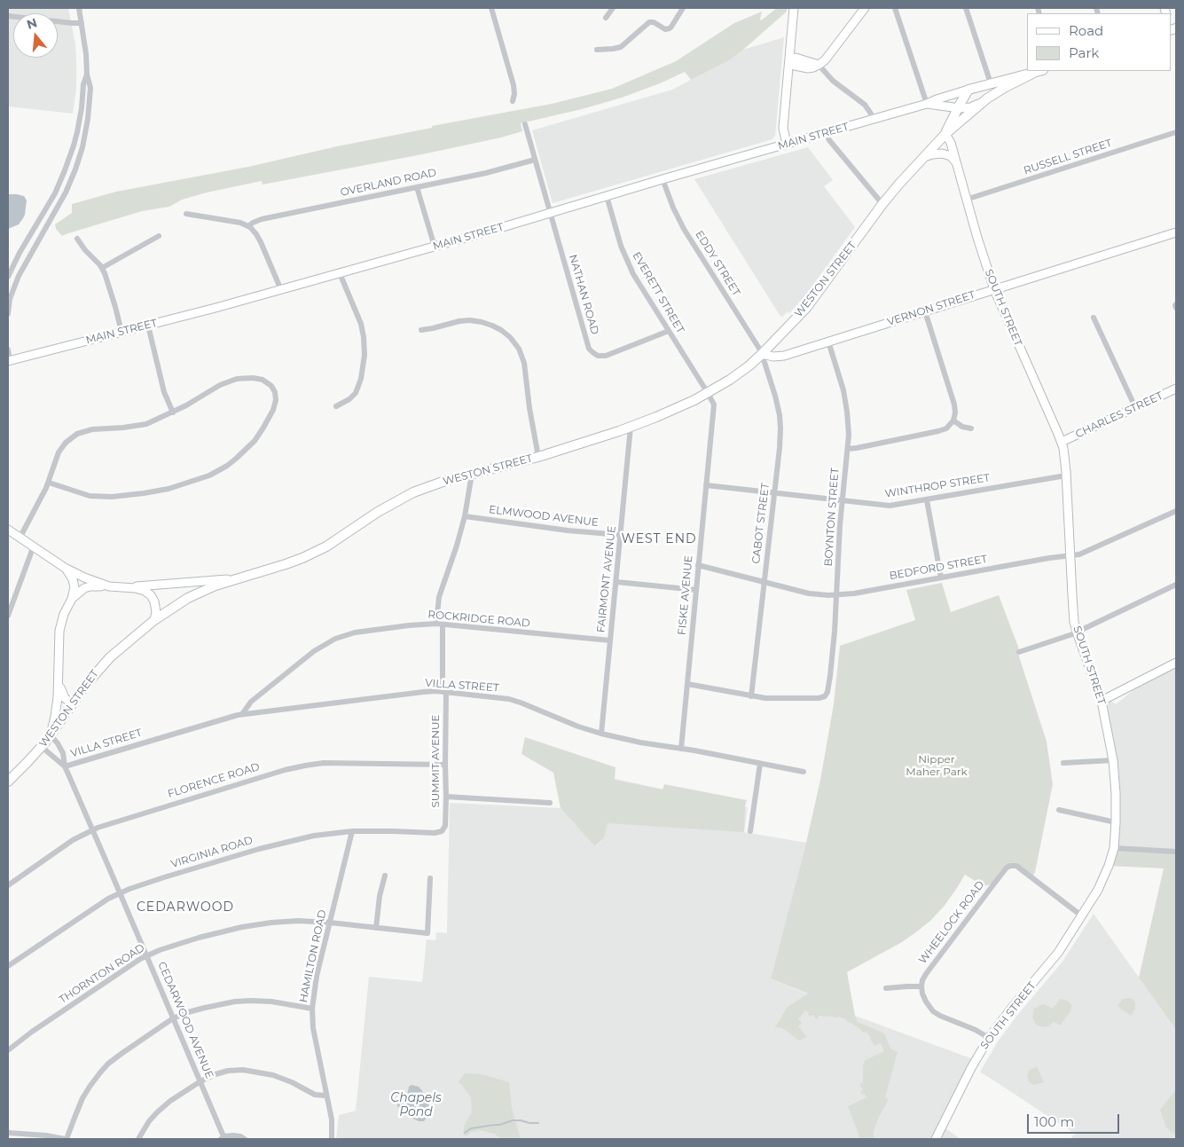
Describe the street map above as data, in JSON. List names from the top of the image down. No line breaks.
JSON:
{"streets":{"main road":["MAIN STREET","WESTON STREET","SOUTH STREET","VERNON STREET","CHARLES STREET"],"street":["RUSSELL STREET","OVERLAND ROAD","EDDY STREET","EVERETT STREET","NATHAN ROAD","WINTHROP STREET","ELMWOOD AVENUE","BOYNTON STREET","CABOT STREET","BEDFORD STREET","FAIRMONT AVENUE","FISKE AVENUE","ROCKRIDGE ROAD","VILLA STREET","SUMMIT AVENUE","FLORENCE ROAD","VIRGINIA ROAD","WHEELOCK ROAD","HAMILTON ROAD","THORNTON ROAD","CEDARWOOD AVENUE"]},"crossings":[["MAIN STREET","EDDY STREET"],["MAIN STREET","WESTON STREET"],["MAIN STREET","EVERETT STREET"],["MAIN STREET","NATHAN ROAD"],["RUSSELL STREET","SOUTH STREET"],["EDDY STREET","WESTON STREET"],["EDDY STREET","VERNON STREET"],["EDDY STREET","CABOT STREET"],["WESTON STREET","EVERETT STREET"],["WESTON STREET","SOUTH STREET"],["WESTON STREET","VERNON STREET"],["WESTON STREET","CABOT STREET"],["WESTON STREET","FAIRMONT AVENUE"],["WESTON STREET","FISKE AVENUE"],["WESTON STREET","SUMMIT AVENUE"],["WESTON STREET","CEDARWOOD AVENUE"],["EVERETT STREET","NATHAN ROAD"],["EVERETT STREET","FISKE AVENUE"],["SOUTH STREET","VERNON STREET"],["SOUTH STREET","CHARLES STREET"],["SOUTH STREET","WINTHROP STREET"],["SOUTH STREET","BEDFORD STREET"],["SOUTH STREET","WHEELOCK ROAD"],["VERNON STREET","BOYNTON STREET"],["VERNON STREET","CABOT STREET"],["WINTHROP STREET","BOYNTON STREET"],["WINTHROP STREET","CABOT STREET"],["WINTHROP STREET","FISKE AVENUE"],["ELMWOOD AVENUE","FAIRMONT AVENUE"],["ELMWOOD AVENUE","SUMMIT AVENUE"],["BOYNTON STREET","CABOT STREET"],["BOYNTON STREET","BEDFORD STREET"],["CABOT STREET","BEDFORD STREET"],["BEDFORD STREET","FISKE AVENUE"],["FAIRMONT AVENUE","ROCKRIDGE ROAD"],["FAIRMONT AVENUE","VILLA STREET"],["FISKE AVENUE","VILLA STREET"],["ROCKRIDGE ROAD","VILLA STREET"],["ROCKRIDGE ROAD","SUMMIT AVENUE"],["VILLA STREET","SUMMIT AVENUE"],["VILLA STREET","CEDARWOOD AVENUE"],["SUMMIT AVENUE","FLORENCE ROAD"],["SUMMIT AVENUE","VIRGINIA ROAD"],["FLORENCE ROAD","CEDARWOOD AVENUE"],["VIRGINIA ROAD","HAMILTON ROAD"],["VIRGINIA ROAD","CEDARWOOD AVENUE"],["HAMILTON ROAD","THORNTON ROAD"],["THORNTON ROAD","CEDARWOOD AVENUE"]],"districts":["WEST END","CEDARWOOD"],"water":["Chapels Pond"],"parks":["Nipper Maher Park"],"legend":["Road","Park"],"scale_bar":"100 m","north":"top"}
